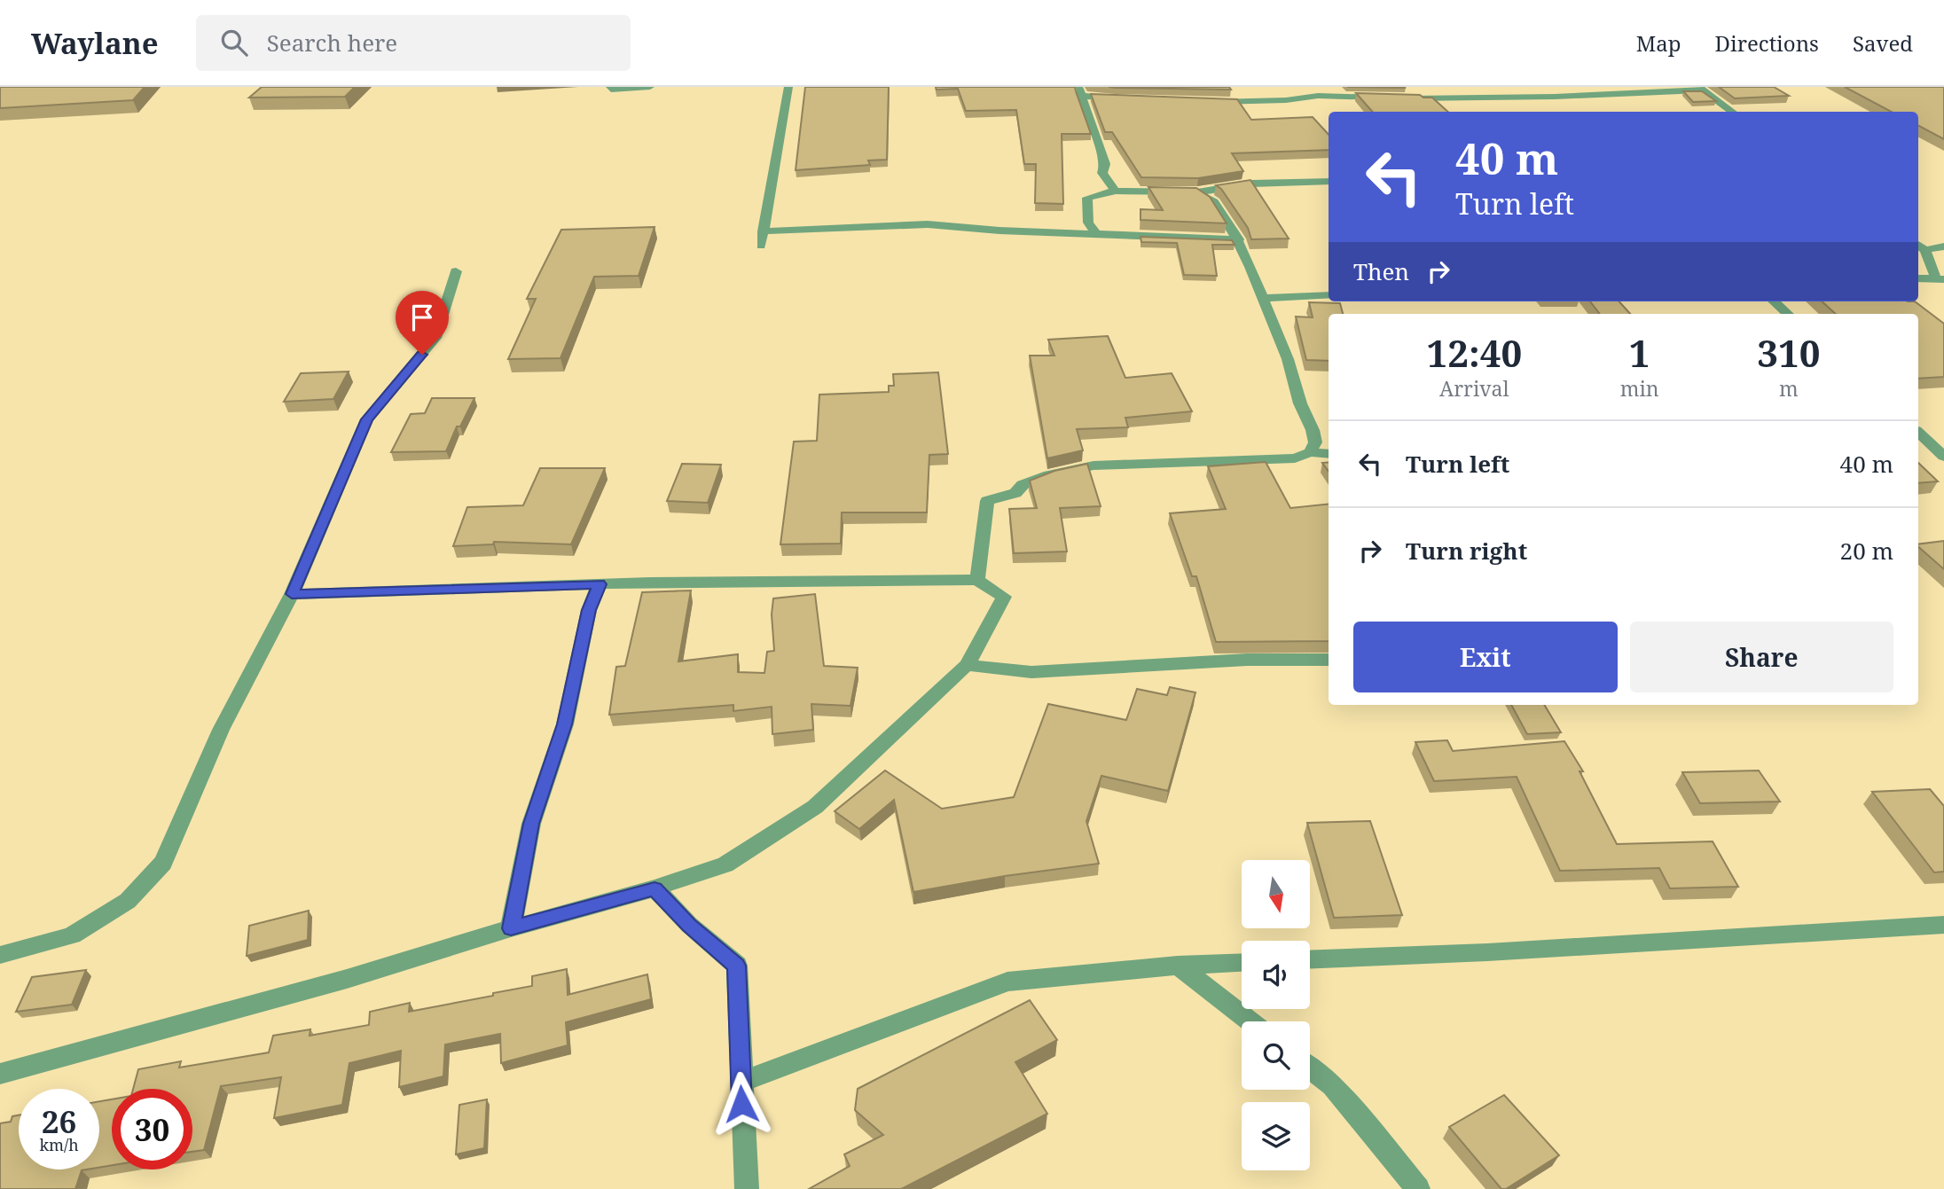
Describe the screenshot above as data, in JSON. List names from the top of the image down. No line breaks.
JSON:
{"north":"bottom","page":{"header":"Waylane","search":"Search here","nav":["Map","Directions","Saved"],"turn":["40 m","Turn left"],"then":"Then","eta":["12:40","Arrival","1","min","310","m"],"list":[{"name":"Turn left","value":"40 m"},{"name":"Turn right","value":"20 m"}],"buttons":["Exit","Share"],"speed":"26 km/h","limit":"30"}}
